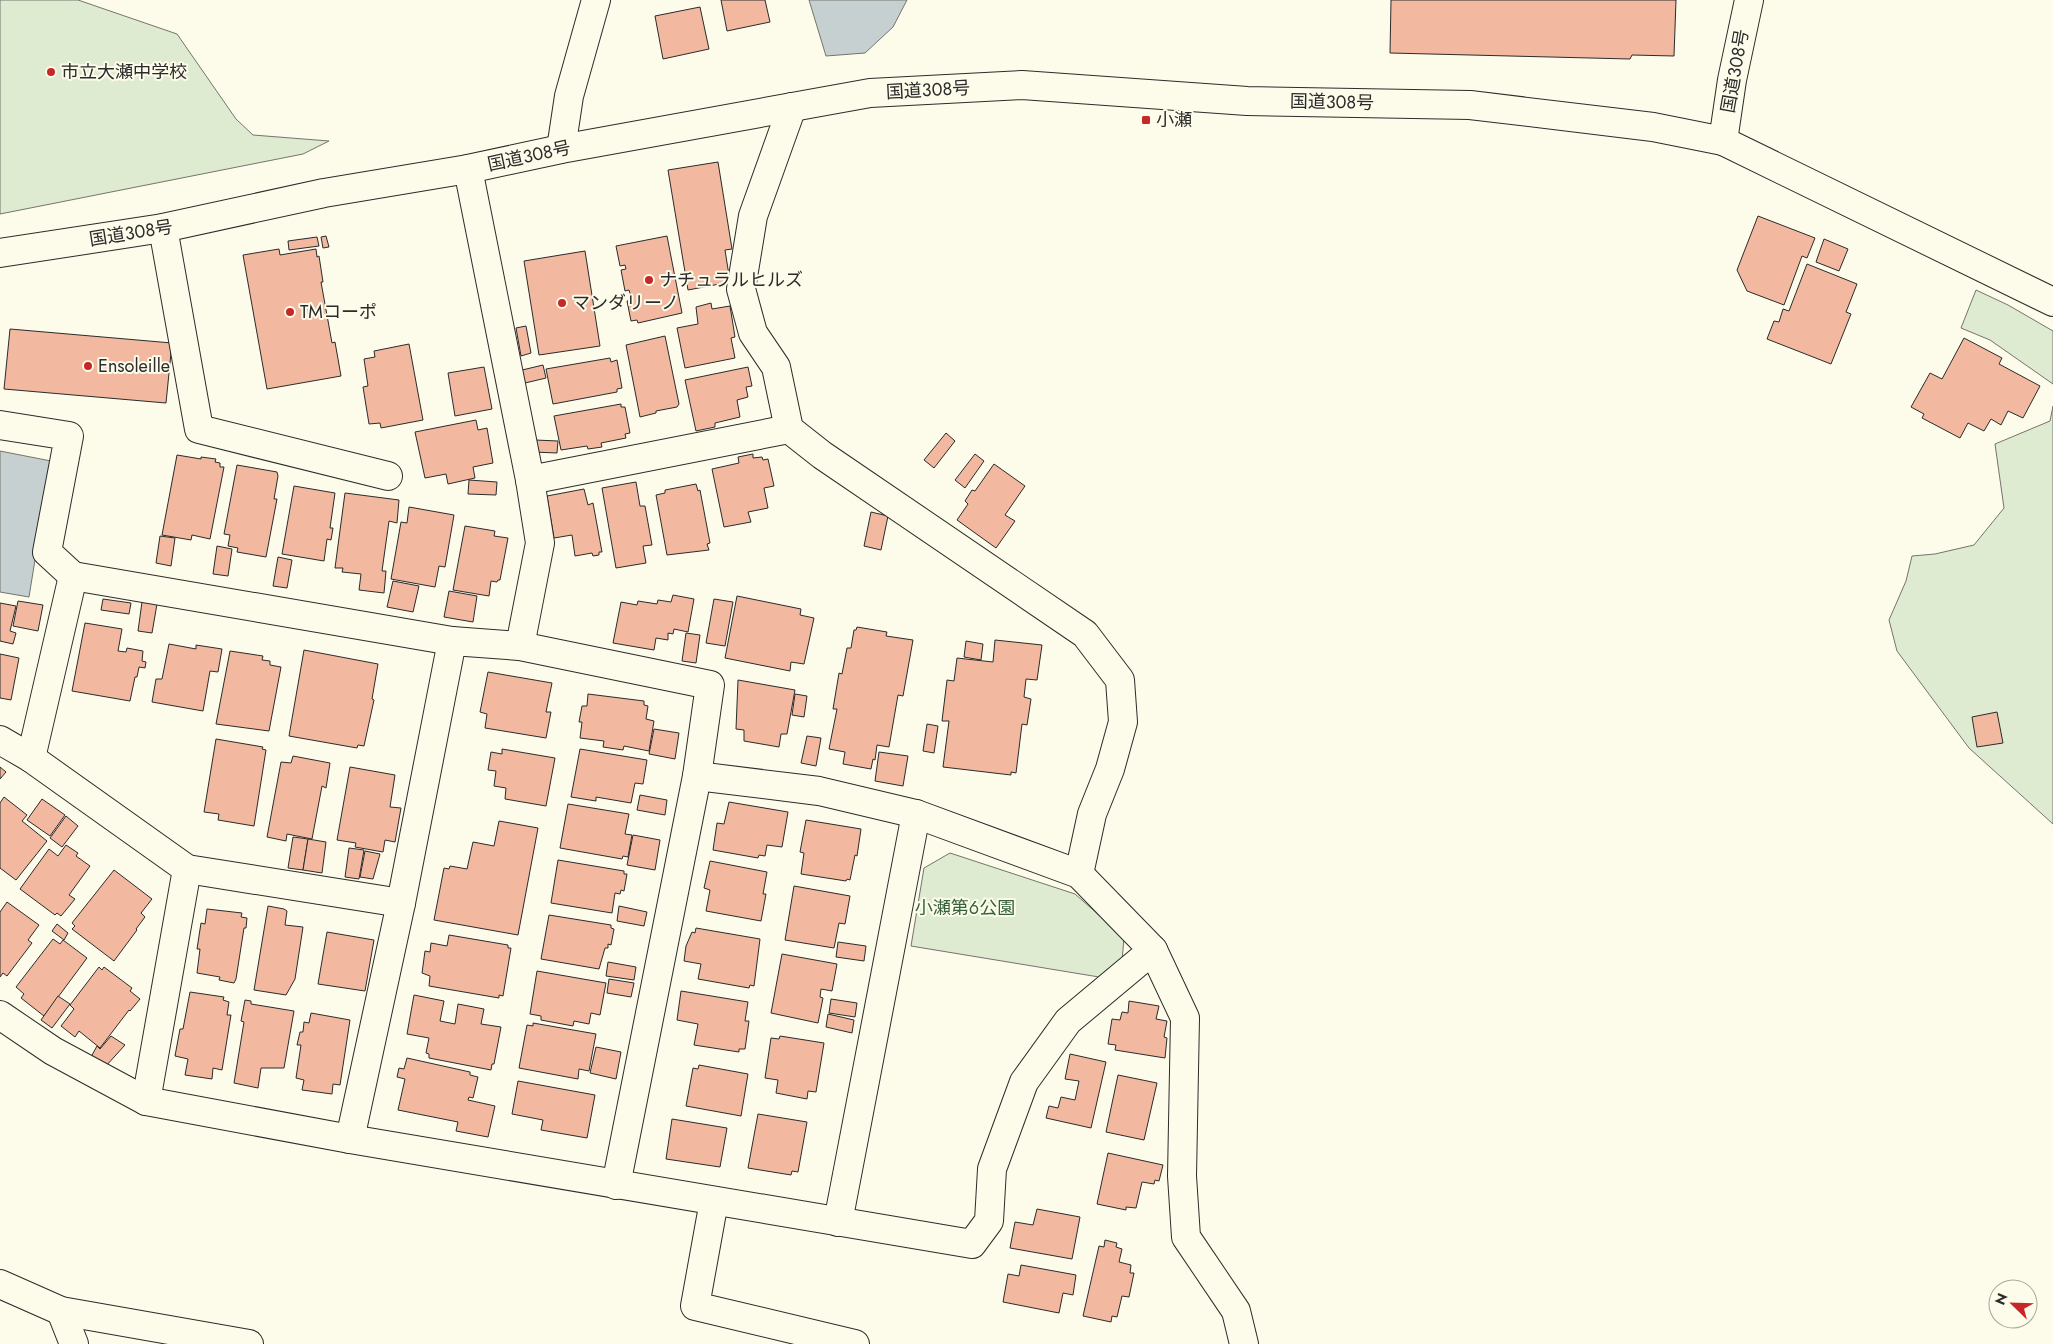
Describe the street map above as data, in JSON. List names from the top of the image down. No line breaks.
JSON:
{"streets":{"main road":["国道308号"]},"parks":["小瀬第6公園"],"places":{"other":["市立大瀬中学校","ナチュラルヒルズ","マンダリーノ","TMコーポ","Ensoleille"],"transit":["小瀬"]},"north":"top left"}
